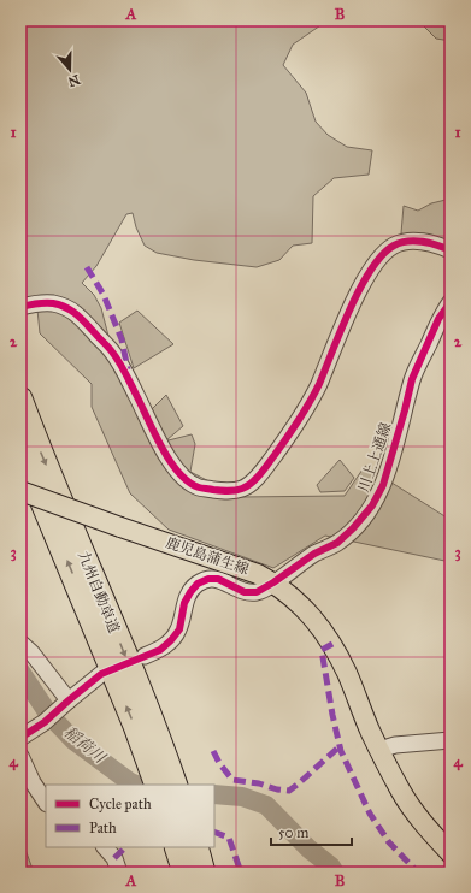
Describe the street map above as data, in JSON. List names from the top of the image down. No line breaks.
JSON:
{"streets":{"highway":["九州自動車道"],"main road":["鹿児島蒲生線"],"street":["川上上通線"]},"crossings":[["川上上通線","鹿児島蒲生線"]],"water":["稲荷川"],"legend":["Cycle path","Path"],"scale_bar":"50 m","north":"bottom","grid":{"columns":["A","B"],"rows":["1","2","3","4"]}}
